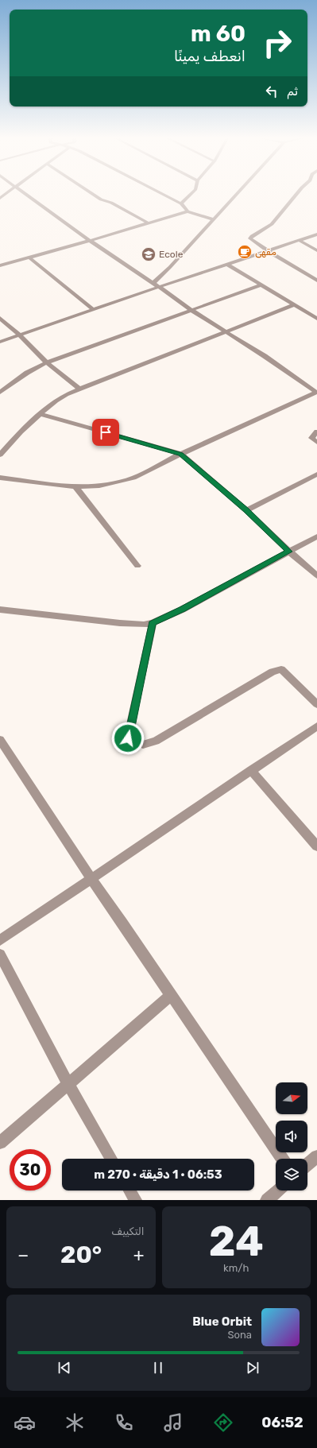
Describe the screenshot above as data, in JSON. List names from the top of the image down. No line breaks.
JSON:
{"places":{"cafe":["مقهى"],"school or university":["Ecole"]},"north":"right","page":{"turn":["60 m","انعطف يمينًا"],"then":"ثم","limit":"30","trip":"06:53 · 1 دقيقة · 270 m","tile":[["24","km/h"],"التكييف"],"heat":["−","20°","+"],"song":["Blue Orbit","Sona"],"tabs":"06:52"}}
